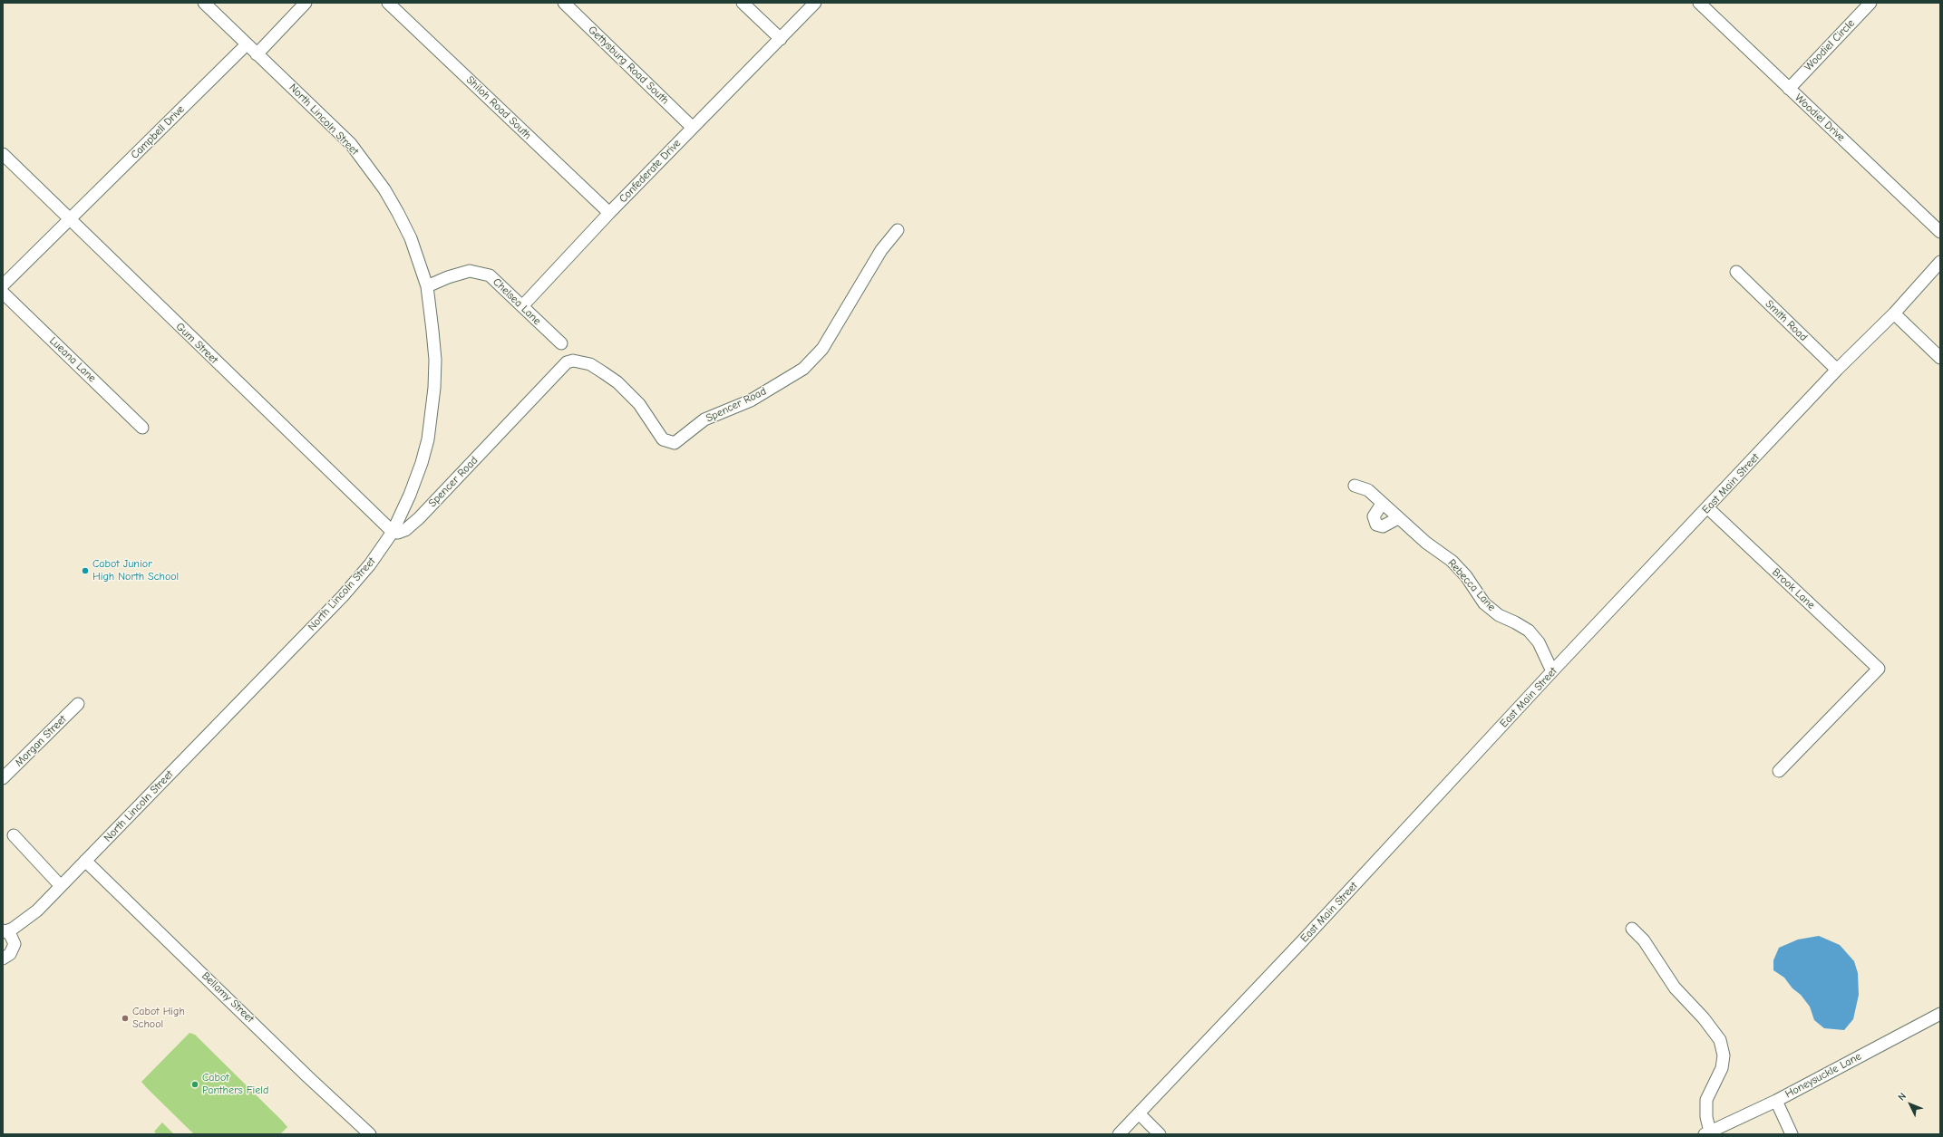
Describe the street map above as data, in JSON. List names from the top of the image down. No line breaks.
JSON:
{"streets":{"street":["Woodiel Circle","Gettysburg Road South","Shiloh Road South","Woodiel Drive","North Lincoln Street","Campbell Drive","Confederate Drive","Chelsea Lane","Smith Road","Gum Street","Lueana Lane","Spencer Road","East Main Street","Rebecca Lane","Brook Lane","Morgan Street","Bellamy Street","Honeysuckle Lane"]},"crossings":[["Woodiel Circle","Woodiel Drive"],["Gettysburg Road South","Confederate Drive"],["Shiloh Road South","Confederate Drive"],["North Lincoln Street","Campbell Drive"],["North Lincoln Street","Chelsea Lane"],["North Lincoln Street","Gum Street"],["North Lincoln Street","Spencer Road"],["North Lincoln Street","Bellamy Street"],["Campbell Drive","Gum Street"],["Confederate Drive","Chelsea Lane"],["Smith Road","East Main Street"],["Gum Street","Spencer Road"],["East Main Street","Rebecca Lane"],["East Main Street","Brook Lane"]],"places":["Cabot Junior High North School","Cabot High School","Cabot Panthers Field"],"north":"top left"}
